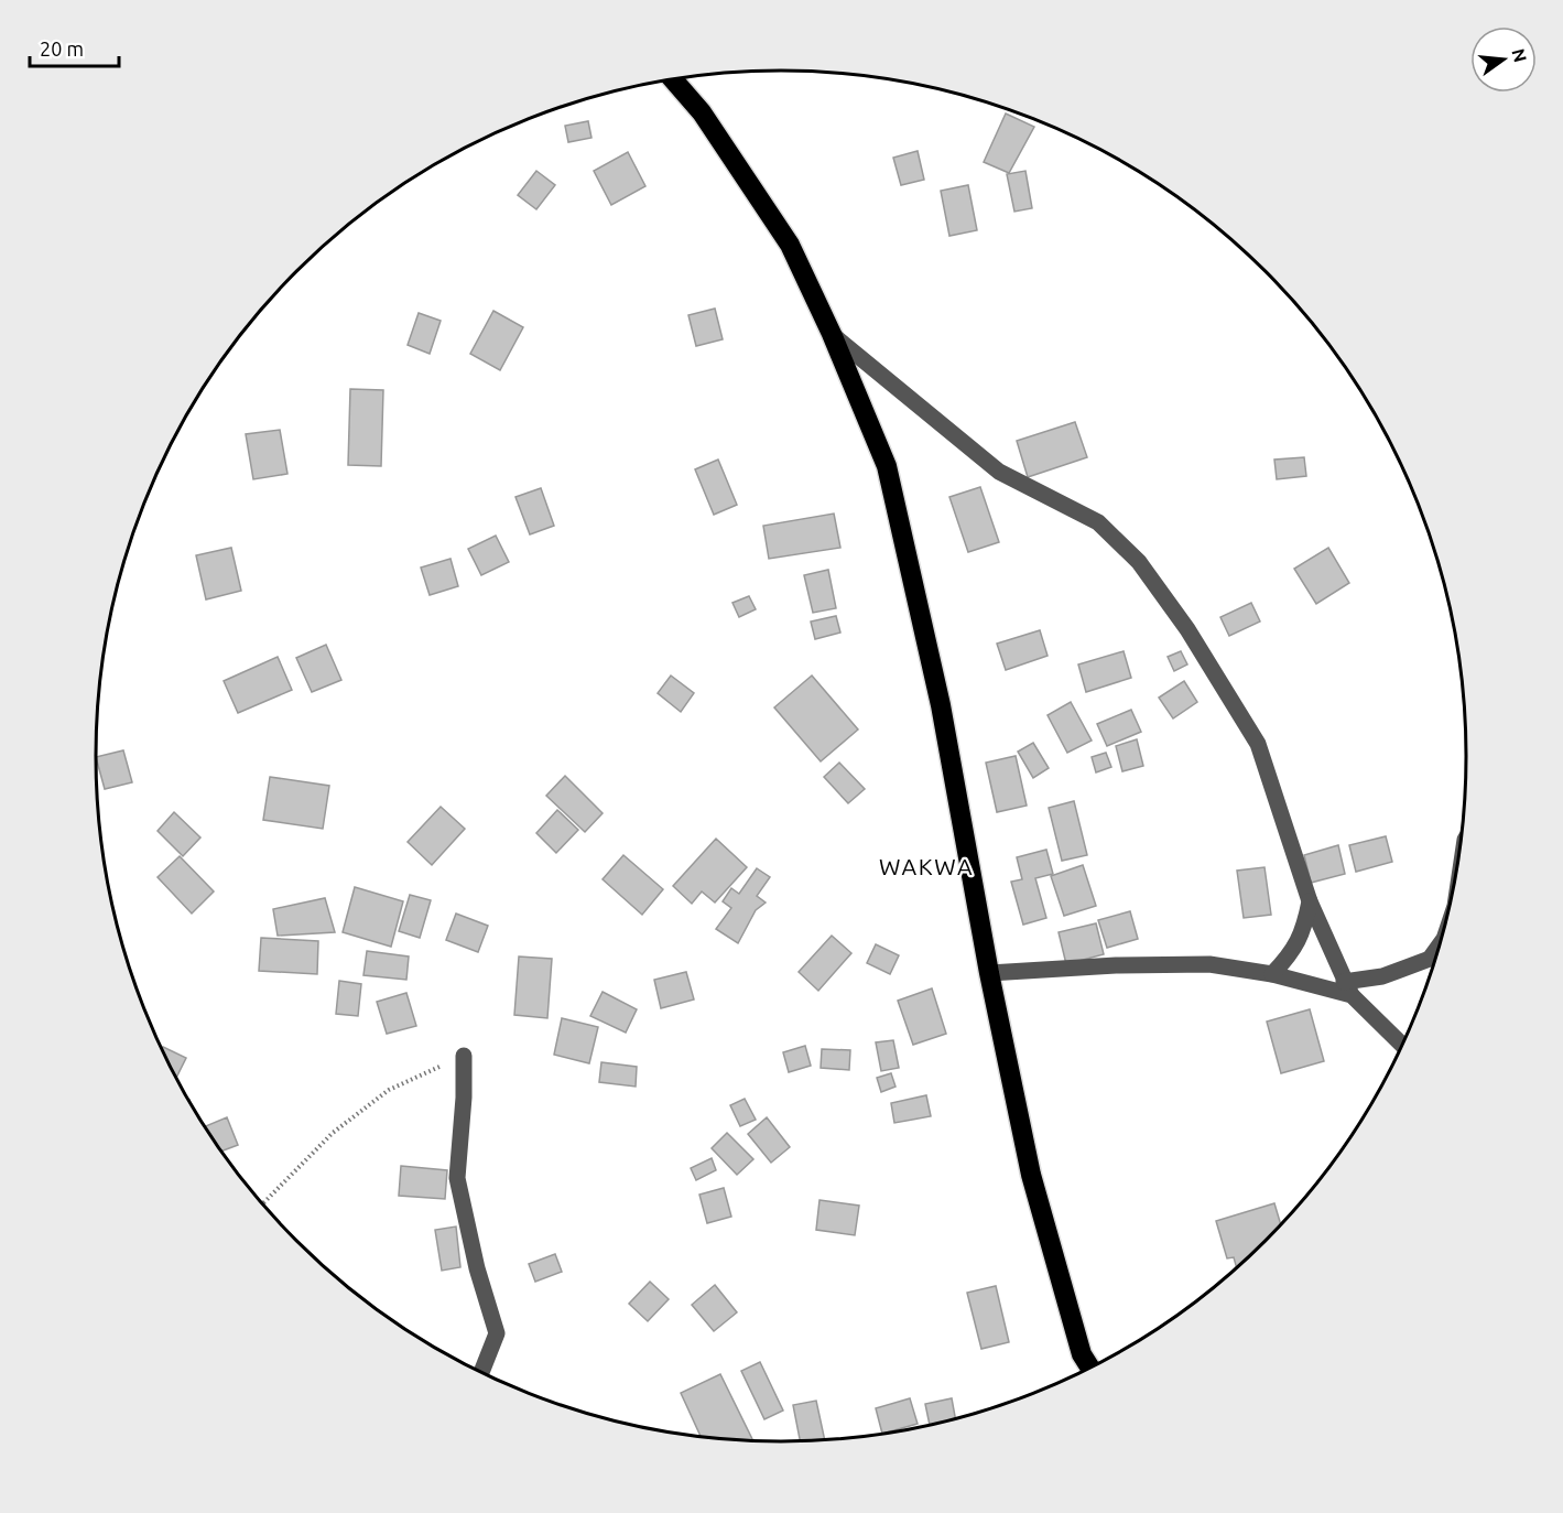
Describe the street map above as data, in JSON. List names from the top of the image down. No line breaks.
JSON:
{"districts":["WAKWA"],"scale_bar":"20 m","north":"right"}
